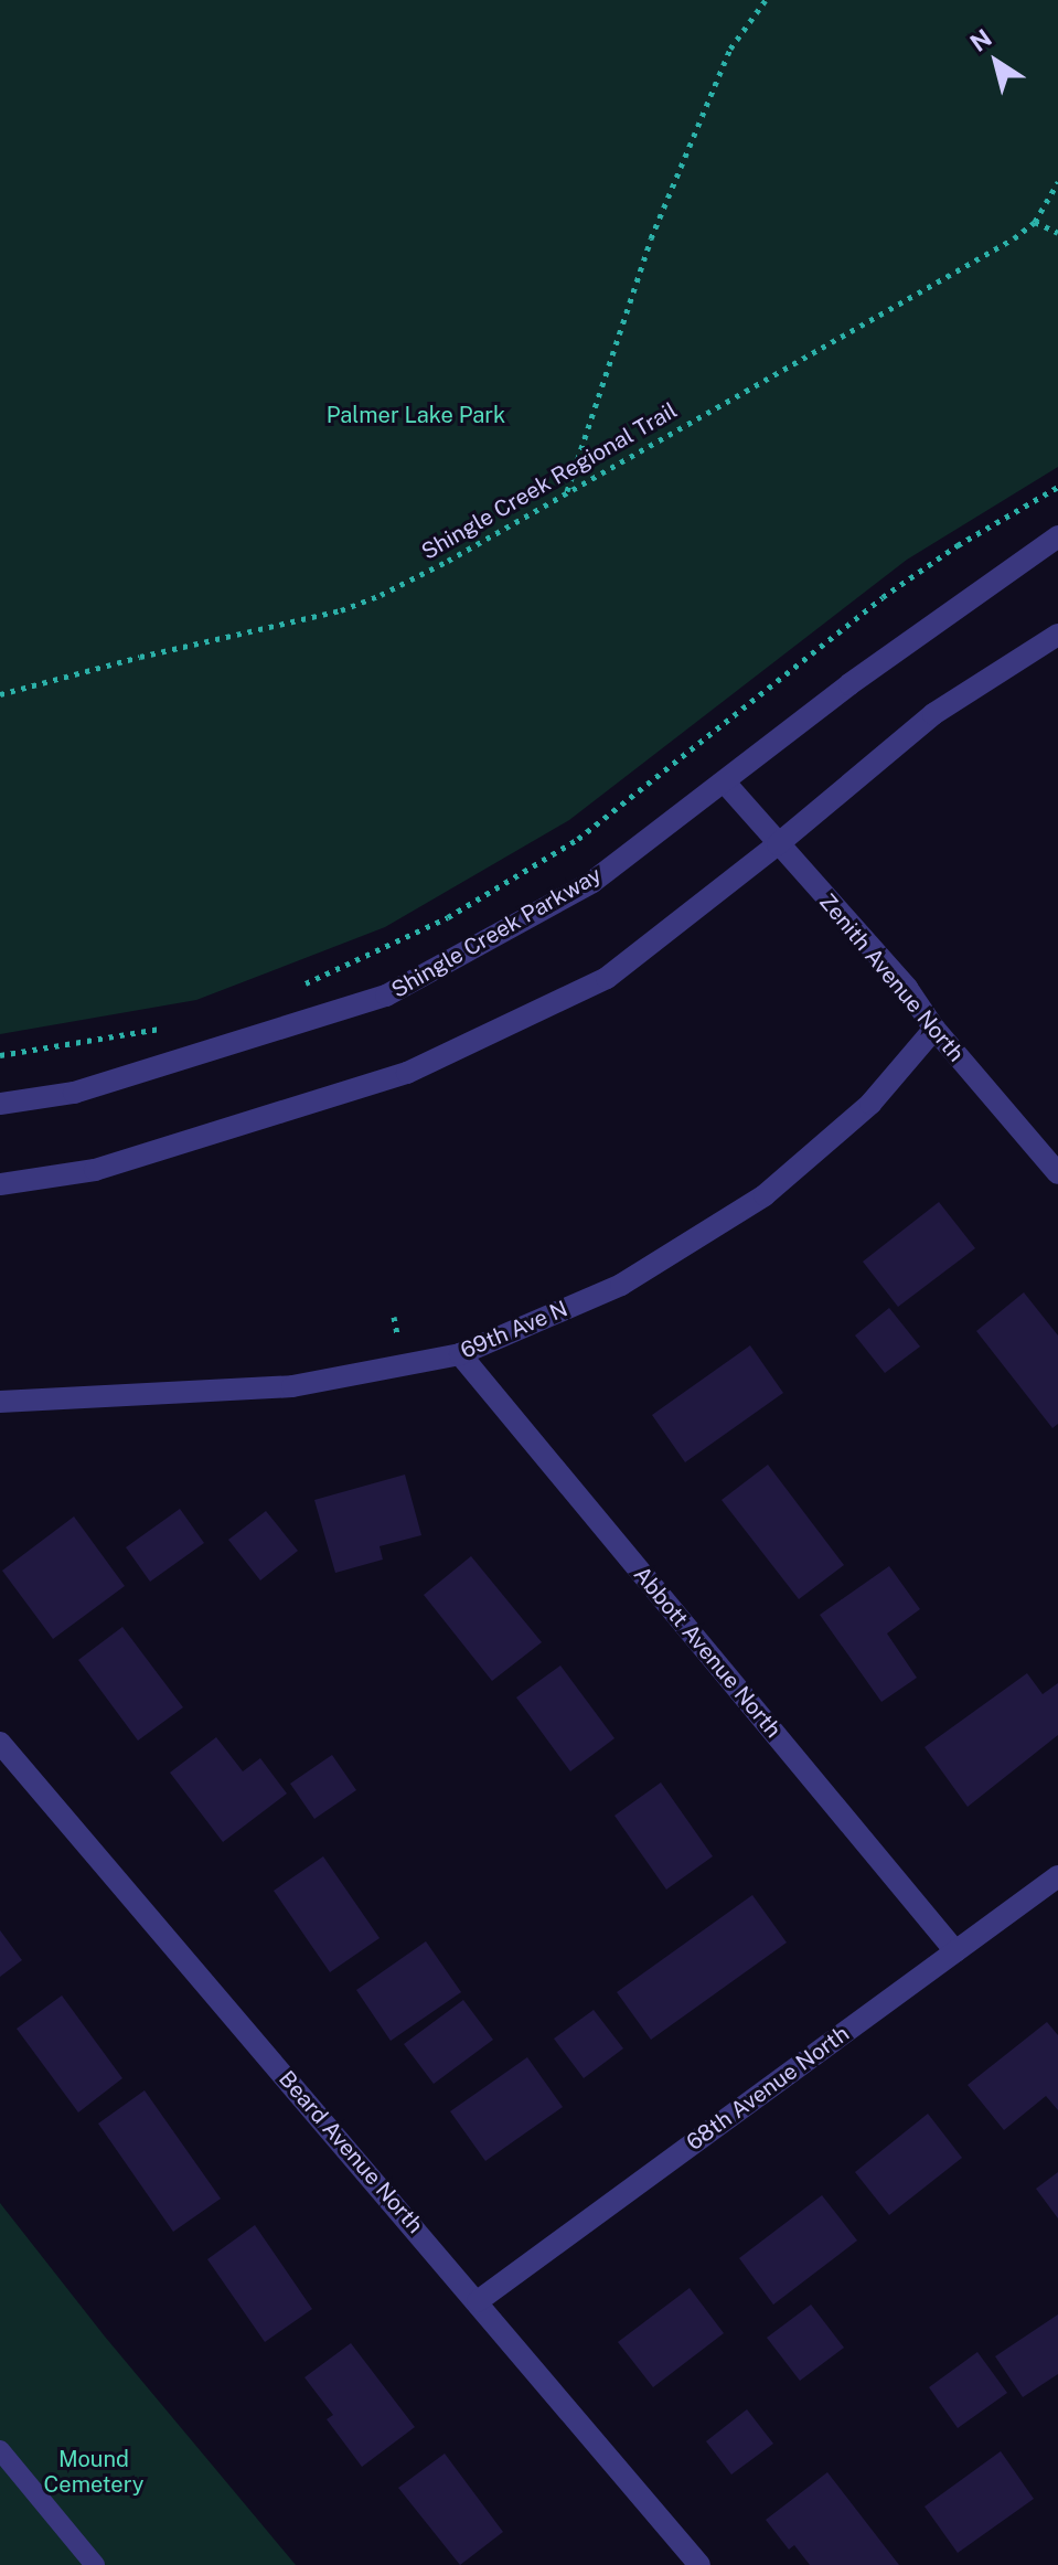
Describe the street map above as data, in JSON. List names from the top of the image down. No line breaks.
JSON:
{"streets":{"street":["Shingle Creek Parkway","Zenith Avenue North","69th Ave N","Abbott Avenue North","68th Avenue North","Beard Avenue North"],"path":["Shingle Creek Regional Trail"]},"crossings":[["Shingle Creek Parkway","Zenith Avenue North"],["Zenith Avenue North","69th Ave N"],["69th Ave N","Abbott Avenue North"],["Abbott Avenue North","68th Avenue North"],["68th Avenue North","Beard Avenue North"]],"parks":["Palmer Lake Park","Mound Cemetery"],"north":"top left"}
